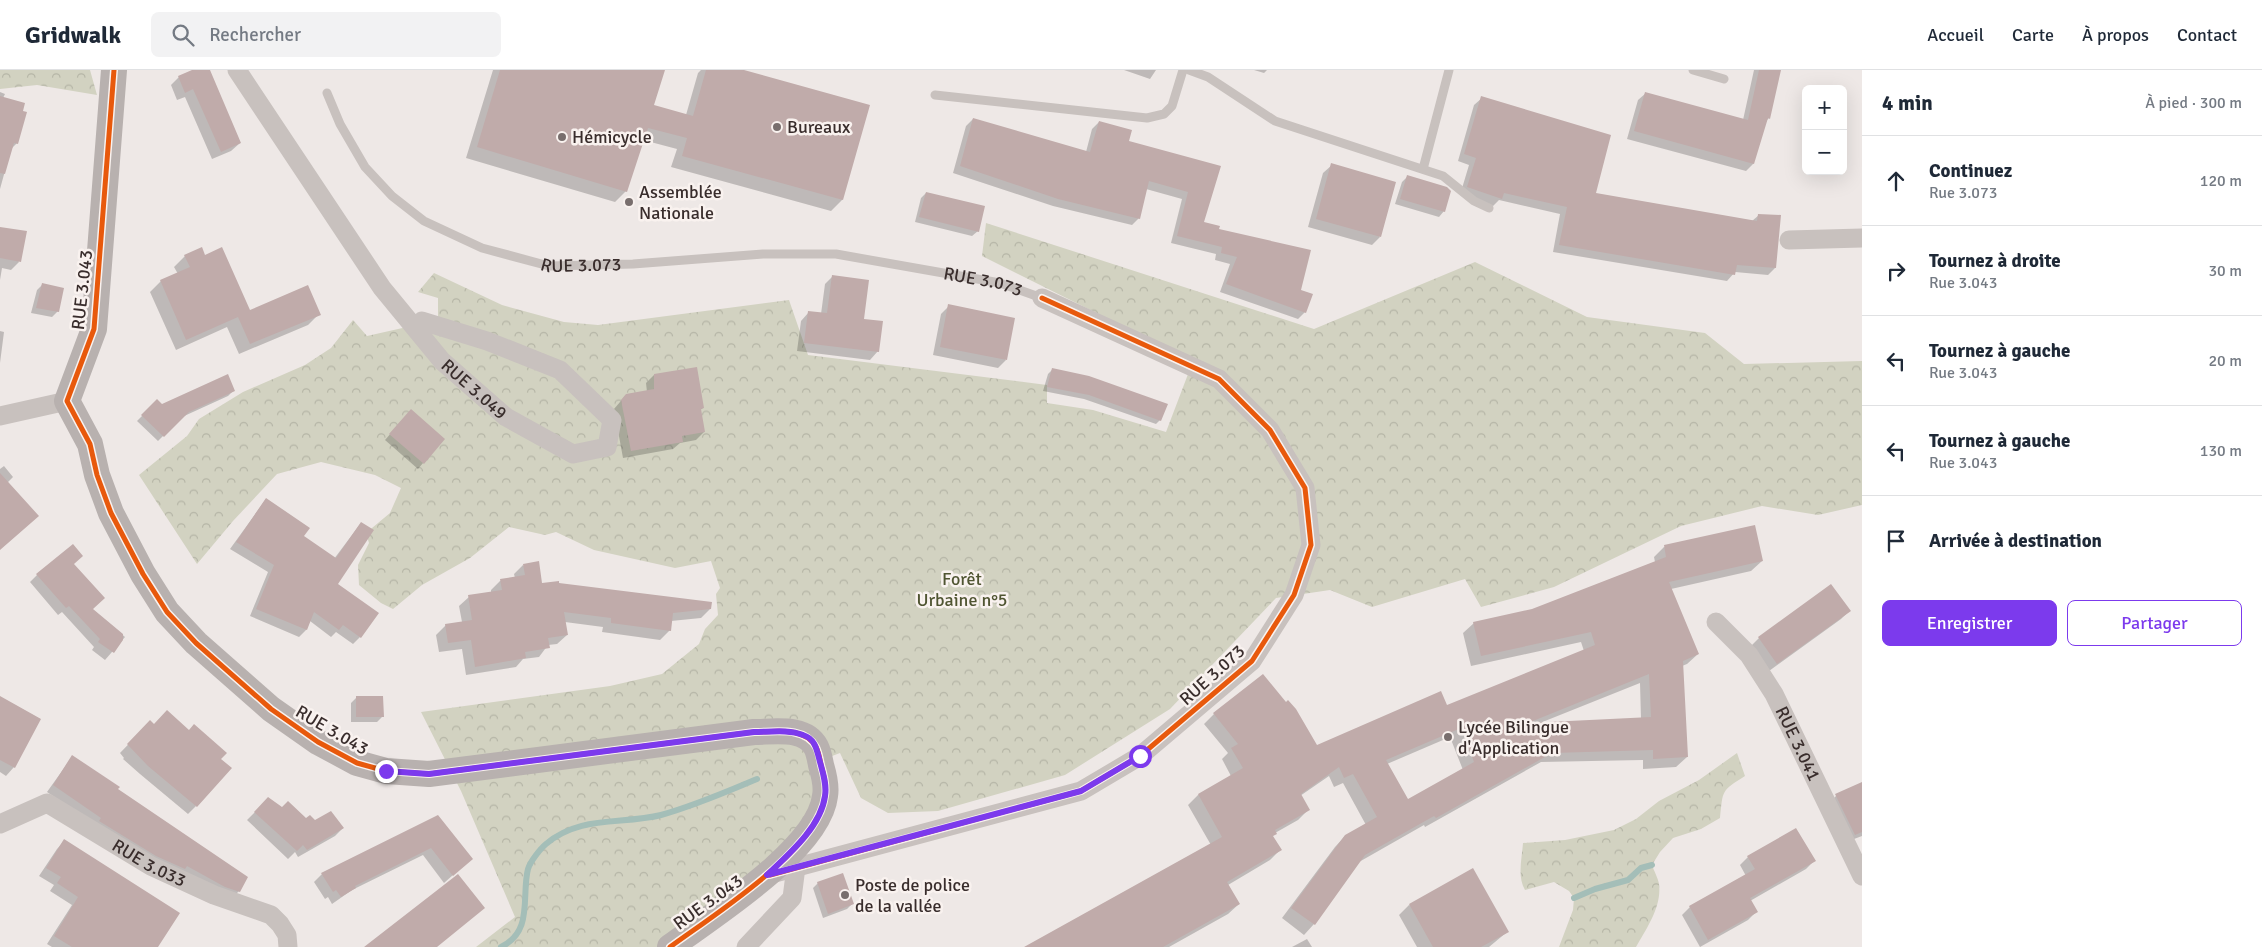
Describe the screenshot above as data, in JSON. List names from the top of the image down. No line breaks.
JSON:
{"streets":{"street":["RUE 3.073","RUE 3.043","RUE 3.049","RUE 3.041","RUE 3.033"]},"crossings":[["RUE 3.073","RUE 3.043"]],"parks":["Forêt Urbaine n°5"],"places":["Bureaux","Hémicycle","Assemblée Nationale","Lycée Bilingue d'Application","Poste de police de la vallée"],"page":{"header":"Gridwalk","search":"Rechercher","nav":["Accueil","Carte","À propos","Contact"],"heading":["4 min","À pied · 300 m"],"map_buttons":["+","−"],"list":[["Continuez","Rue 3.073","120 m"],["Tournez à droite","Rue 3.043","30 m"],["Tournez à gauche","Rue 3.043","20 m"],["Tournez à gauche","Rue 3.043","130 m"],"Arrivée à destination"],"buttons":["Enregistrer","Partager"]}}
